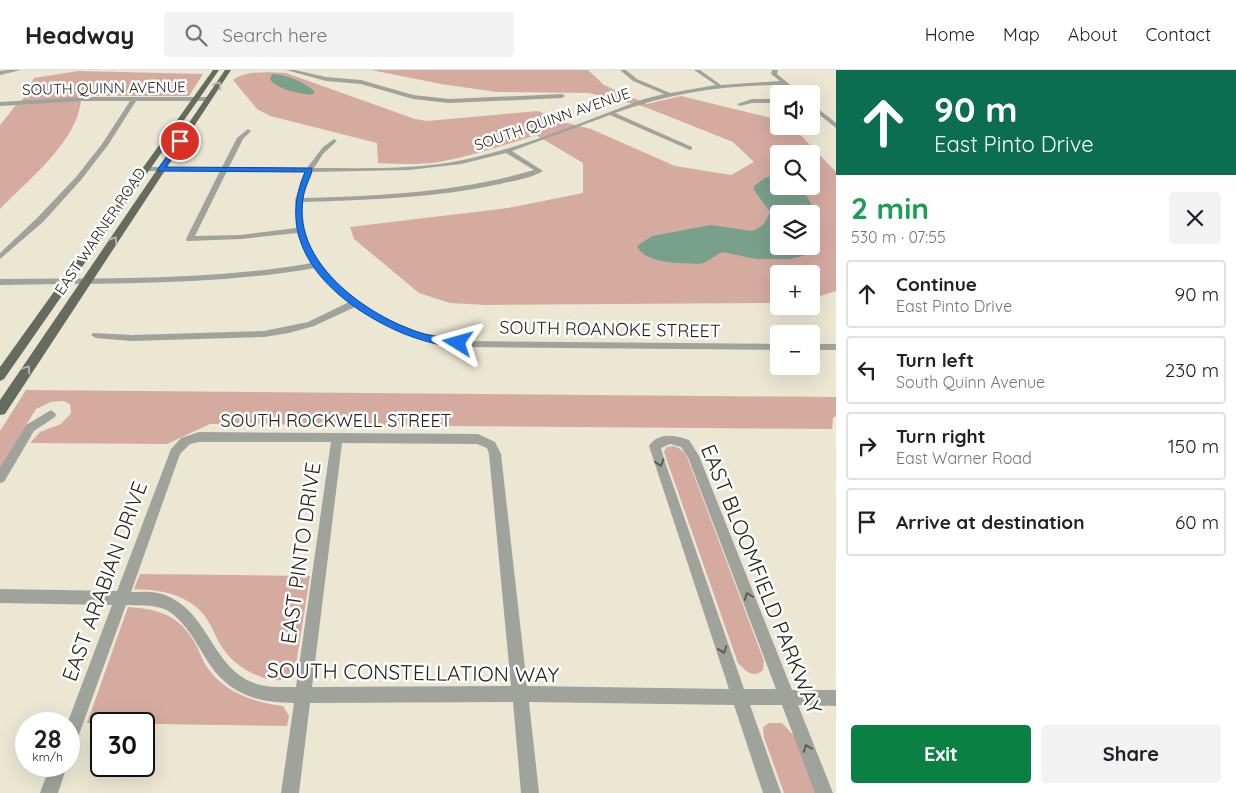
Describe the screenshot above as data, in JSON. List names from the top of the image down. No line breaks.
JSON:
{"streets":{"main road":["EAST WARNER ROAD"],"street":["SOUTH QUINN AVENUE","SOUTH ROANOKE STREET","SOUTH ROCKWELL STREET","EAST PINTO DRIVE","EAST BLOOMFIELD PARKWAY","EAST ARABIAN DRIVE","SOUTH CONSTELLATION WAY"]},"crossings":[["SOUTH QUINN AVENUE","EAST WARNER ROAD"],["SOUTH ROCKWELL STREET","EAST PINTO DRIVE"],["SOUTH ROCKWELL STREET","EAST ARABIAN DRIVE"],["SOUTH ROCKWELL STREET","SOUTH CONSTELLATION WAY"],["EAST PINTO DRIVE","SOUTH CONSTELLATION WAY"],["EAST BLOOMFIELD PARKWAY","SOUTH CONSTELLATION WAY"],["EAST ARABIAN DRIVE","SOUTH CONSTELLATION WAY"]],"page":{"header":"Headway","search":"Search here","nav":["Home","Map","About","Contact"],"turn":["90 m","East Pinto Drive"],"map_buttons":["+","−"],"heading":["2 min","530 m · 07:55"],"list":[{"name":"Continue","note":"East Pinto Drive","value":"90 m"},{"name":"Turn left","note":"South Quinn Avenue","value":"230 m"},{"name":"Turn right","note":"East Warner Road","value":"150 m"},{"name":"Arrive at destination","value":"60 m"}],"speed":"28 km/h","limit":"30","buttons":["Exit","Share"]}}
